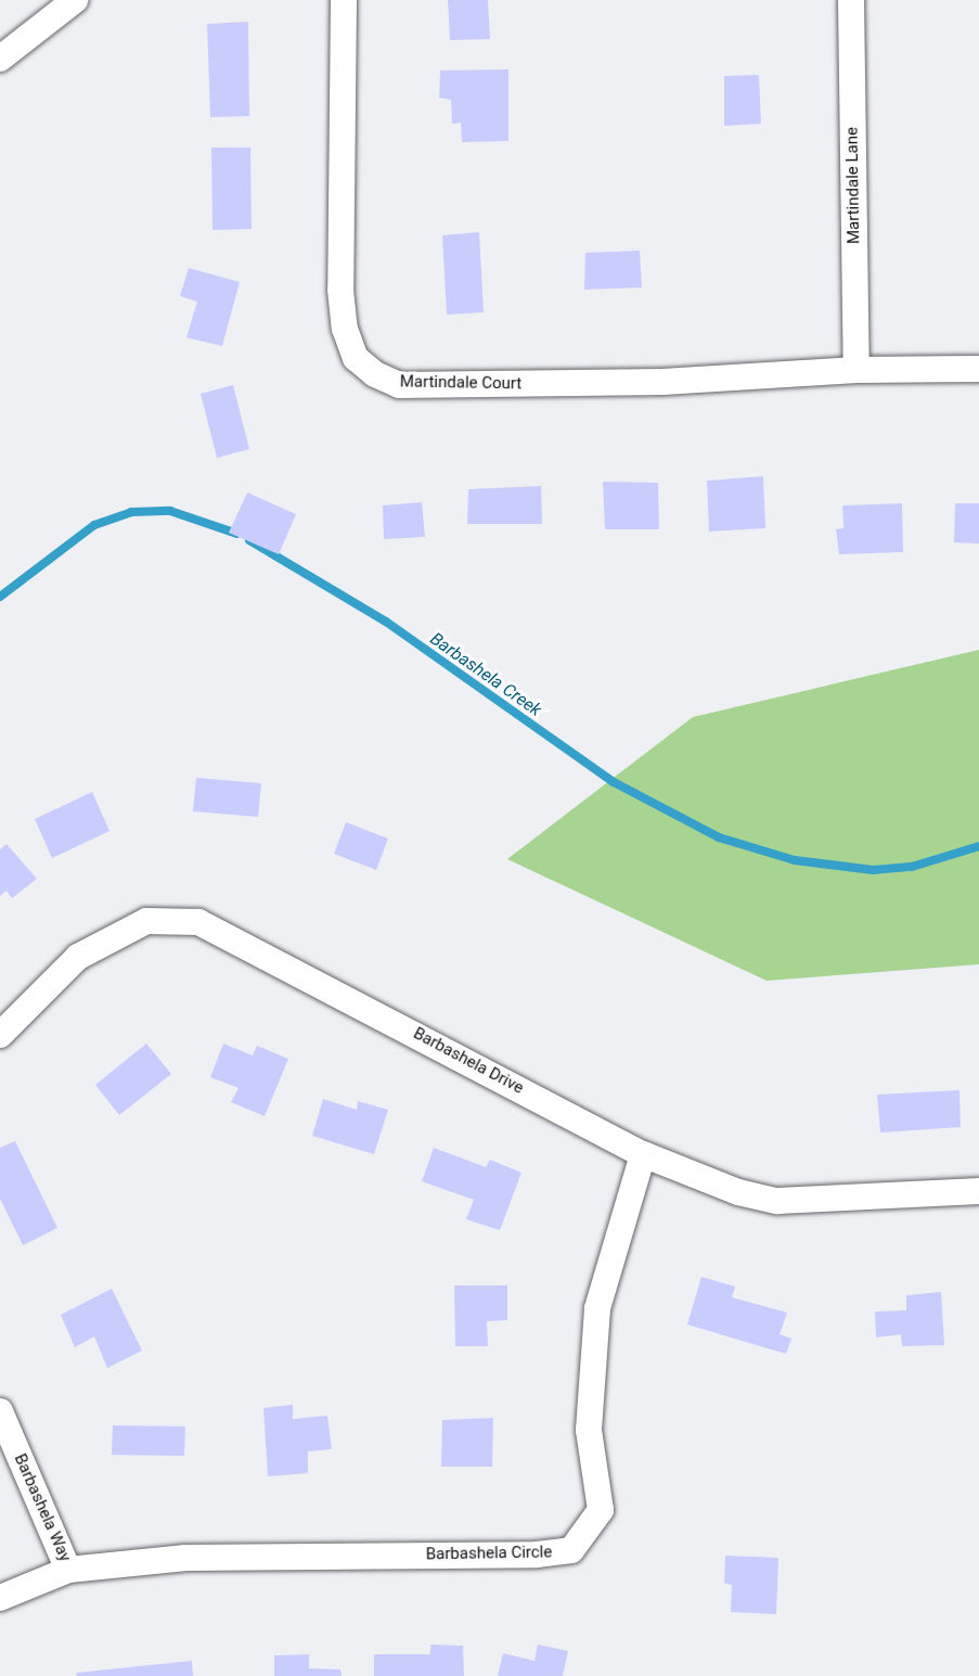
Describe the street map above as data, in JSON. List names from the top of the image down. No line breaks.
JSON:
{"streets":{"street":["Martindale Lane","Martindale Court","Barbashela Drive","Barbashela Way","Barbashela Circle"]},"crossings":[["Martindale Lane","Martindale Court"],["Barbashela Drive","Barbashela Circle"],["Barbashela Way","Barbashela Circle"]],"water":["Barbashela Creek"]}
